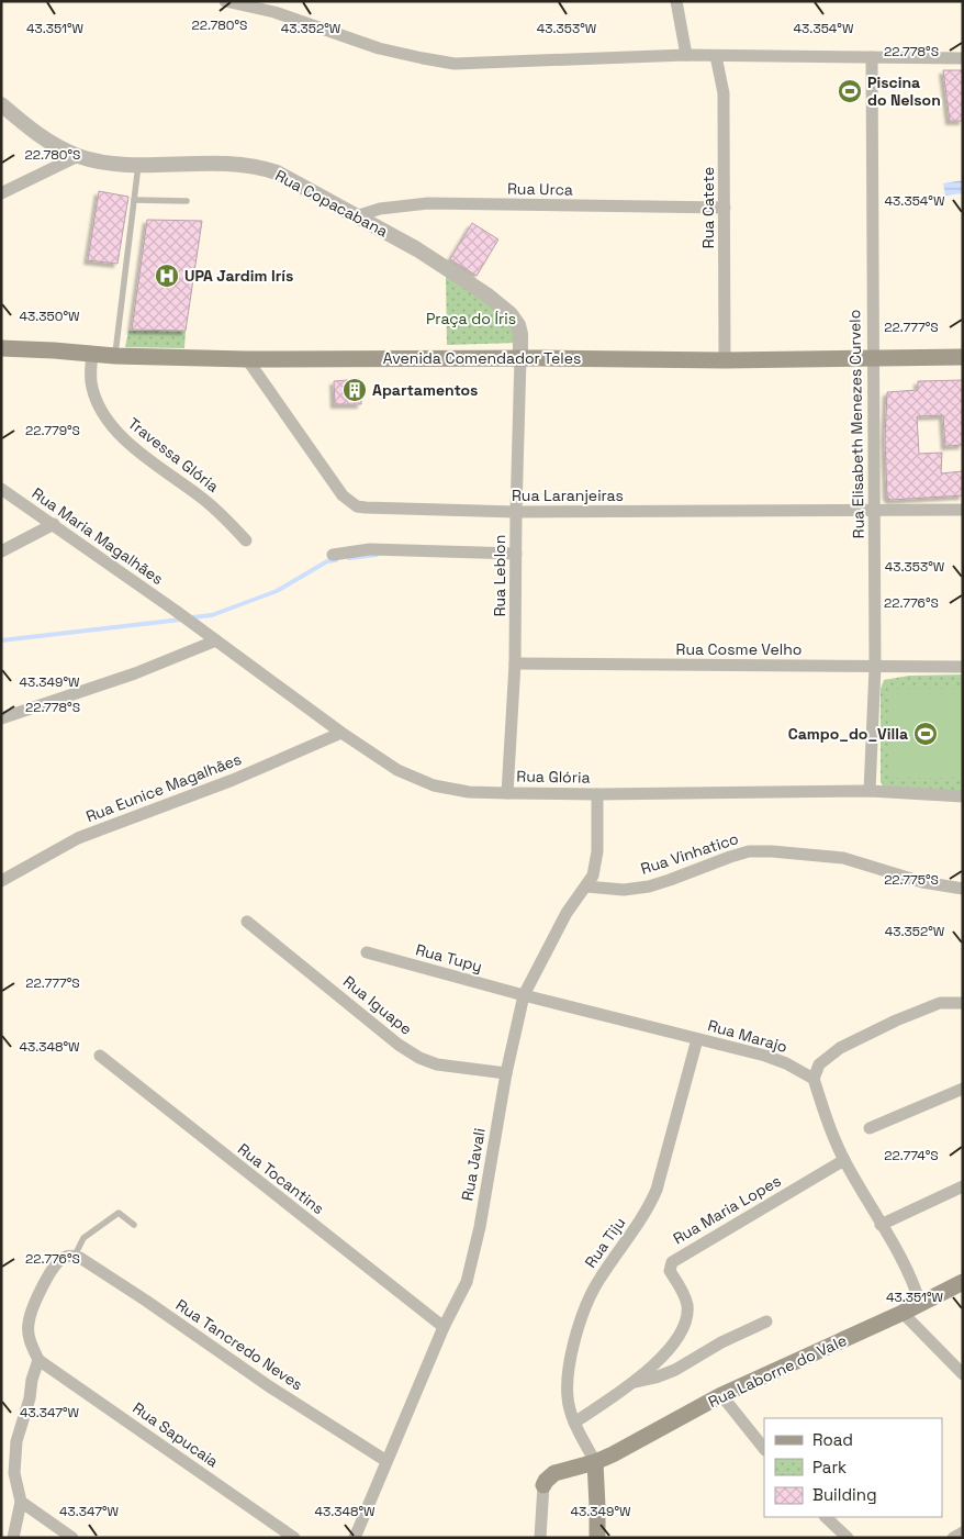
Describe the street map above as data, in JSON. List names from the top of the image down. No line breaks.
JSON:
{"streets":{"main road":["Avenida Comendador Teles","Rua Laborne do Vale"],"street":["Rua Urca","Rua Copacabana","Rua Catete","Rua Elisabeth Menezes Curvelo","Travessa Glória","Rua Laranjeiras","Rua Maria Magalhães","Rua Leblon","Rua Cosme Velho","Rua Glória","Rua Eunice Magalhães","Rua Vinhatico","Rua Tupy","Rua Iguape","Rua Marajo","Rua Javali","Rua Tocantins","Rua Maria Lopes","Rua Tiju","Rua Tancredo Neves","Rua Sapucaia"]},"crossings":[["Rua Urca","Rua Copacabana"],["Rua Urca","Rua Catete"],["Rua Copacabana","Avenida Comendador Teles"],["Rua Copacabana","Rua Leblon"],["Rua Catete","Avenida Comendador Teles"],["Avenida Comendador Teles","Rua Elisabeth Menezes Curvelo"],["Avenida Comendador Teles","Travessa Glória"],["Avenida Comendador Teles","Rua Laranjeiras"],["Avenida Comendador Teles","Rua Leblon"],["Rua Elisabeth Menezes Curvelo","Rua Laranjeiras"],["Rua Elisabeth Menezes Curvelo","Rua Cosme Velho"],["Rua Elisabeth Menezes Curvelo","Rua Glória"],["Rua Laranjeiras","Rua Leblon"],["Rua Maria Magalhães","Rua Glória"],["Rua Leblon","Rua Cosme Velho"],["Rua Leblon","Rua Glória"],["Rua Glória","Rua Eunice Magalhães"],["Rua Glória","Rua Javali"],["Rua Vinhatico","Rua Javali"],["Rua Tupy","Rua Marajo"],["Rua Tupy","Rua Javali"],["Rua Iguape","Rua Javali"],["Rua Marajo","Rua Javali"],["Rua Marajo","Rua Tiju"],["Rua Javali","Rua Tocantins"],["Rua Javali","Rua Tancredo Neves"],["Rua Maria Lopes","Rua Tiju"],["Rua Tiju","Rua Laborne do Vale"]],"parks":["Praça do Íris"],"places":{"sports":["Piscina do Nelson","Campo_do_Villa"],"hospital":["UPA Jardim Irís"],"building":["Apartamentos"]},"legend":["Road","Park","Building"],"coordinates":["22.780°S","43.352°W","43.353°W","43.351°W","43.354°W","22.778°S","43.350°W","22.777°S","22.779°S","22.776°S","43.349°W","22.775°S","43.348°W","22.774°S","43.347°W"]}
